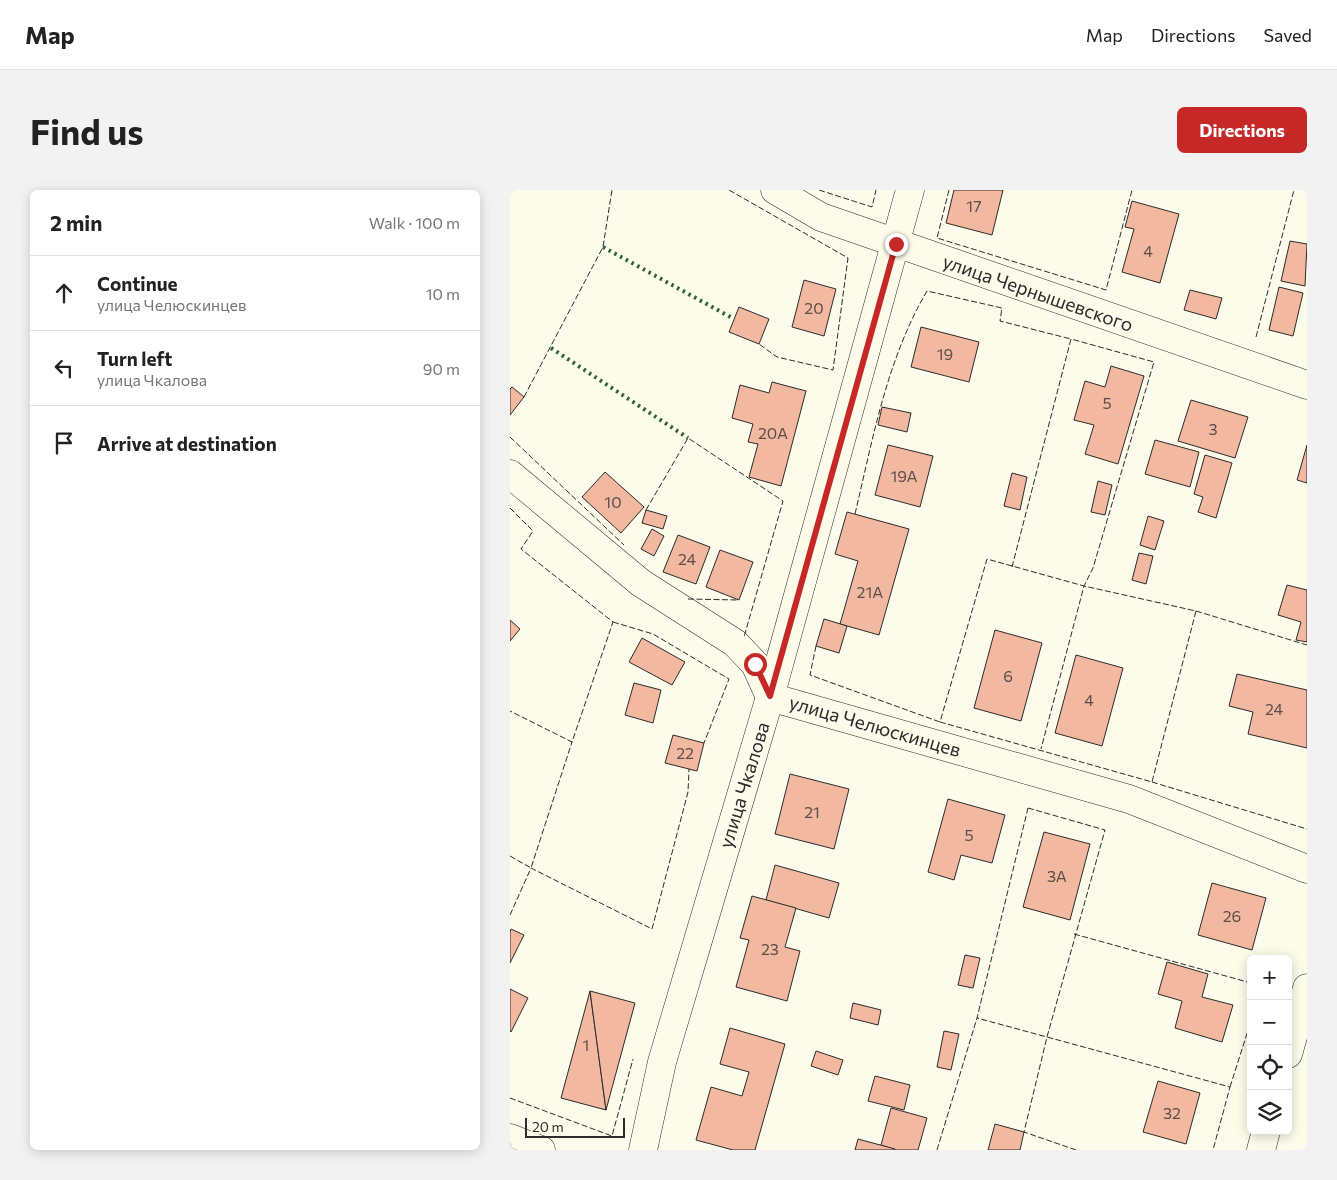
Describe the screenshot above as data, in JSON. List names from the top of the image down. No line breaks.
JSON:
{"streets":{"street":["улица Чернышевского","улица Челюскинцев","улица Чкалова"]},"crossings":[["улица Чернышевского","улица Чкалова"],["улица Челюскинцев","улица Чкалова"]],"house_numbers":["17","4","20","19","5","3","20А","19А","10","24","21А","6","4","24","22","21","5","3А","26","23","1","32"],"scale_bar":"20 m","page":{"header":"Map","nav":["Map","Directions","Saved"],"buttons":"Directions","title":"Find us","heading":["2 min","Walk · 100 m"],"list":[["Continue","улица Челюскинцев","10 m"],["Turn left","улица Чкалова","90 m"],"Arrive at destination"],"map_buttons":["+","−"],"scale":"20 m"}}
